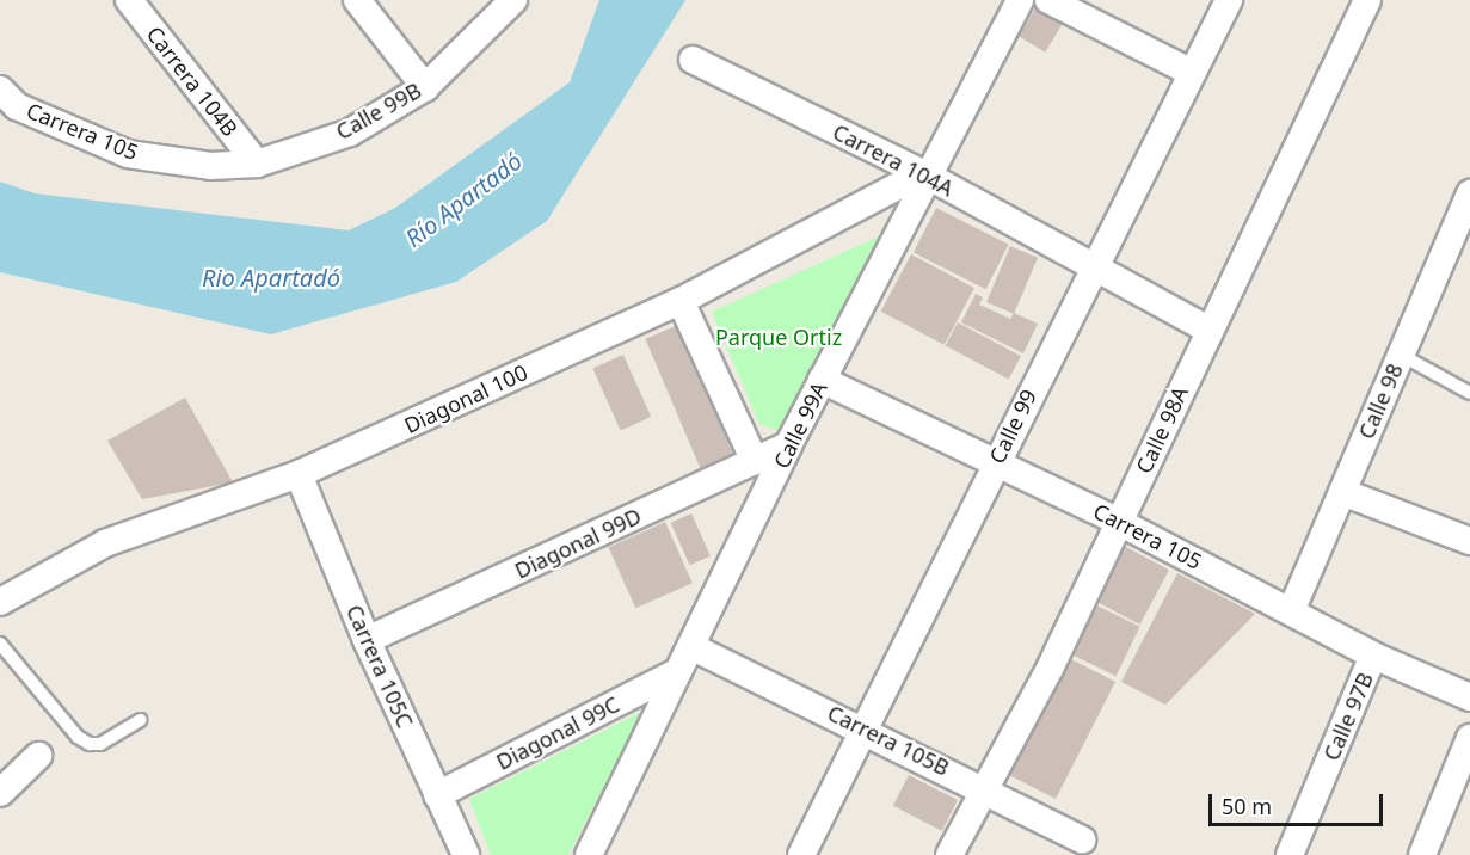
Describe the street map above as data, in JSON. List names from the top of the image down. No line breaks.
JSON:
{"streets":{"street":["Carrera 104B","Calle 99B","Carrera 105","Carrera 104A","Diagonal 100","Calle 98","Calle 99A","Calle 99","Calle 98A","Diagonal 99D","Carrera 105C","Calle 97B","Diagonal 99C","Carrera 105B"]},"crossings":[["Carrera 104B","Calle 99B"],["Carrera 104B","Carrera 105"],["Calle 99B","Carrera 105"],["Carrera 105","Calle 98"],["Carrera 105","Calle 99A"],["Carrera 105","Calle 99"],["Carrera 105","Calle 98A"],["Carrera 105","Calle 97B"],["Carrera 104A","Diagonal 100"],["Carrera 104A","Calle 99A"],["Carrera 104A","Calle 99"],["Carrera 104A","Calle 98A"],["Diagonal 100","Calle 99A"],["Diagonal 100","Carrera 105C"],["Calle 99A","Diagonal 99D"],["Calle 99A","Diagonal 99C"],["Calle 99A","Carrera 105B"],["Calle 99","Carrera 105B"],["Calle 98A","Carrera 105B"],["Diagonal 99D","Carrera 105C"],["Carrera 105C","Diagonal 99C"]],"water":["Río Apartadó","Rio Apartadó"],"parks":["Parque Ortiz"],"scale_bar":"50 m"}
